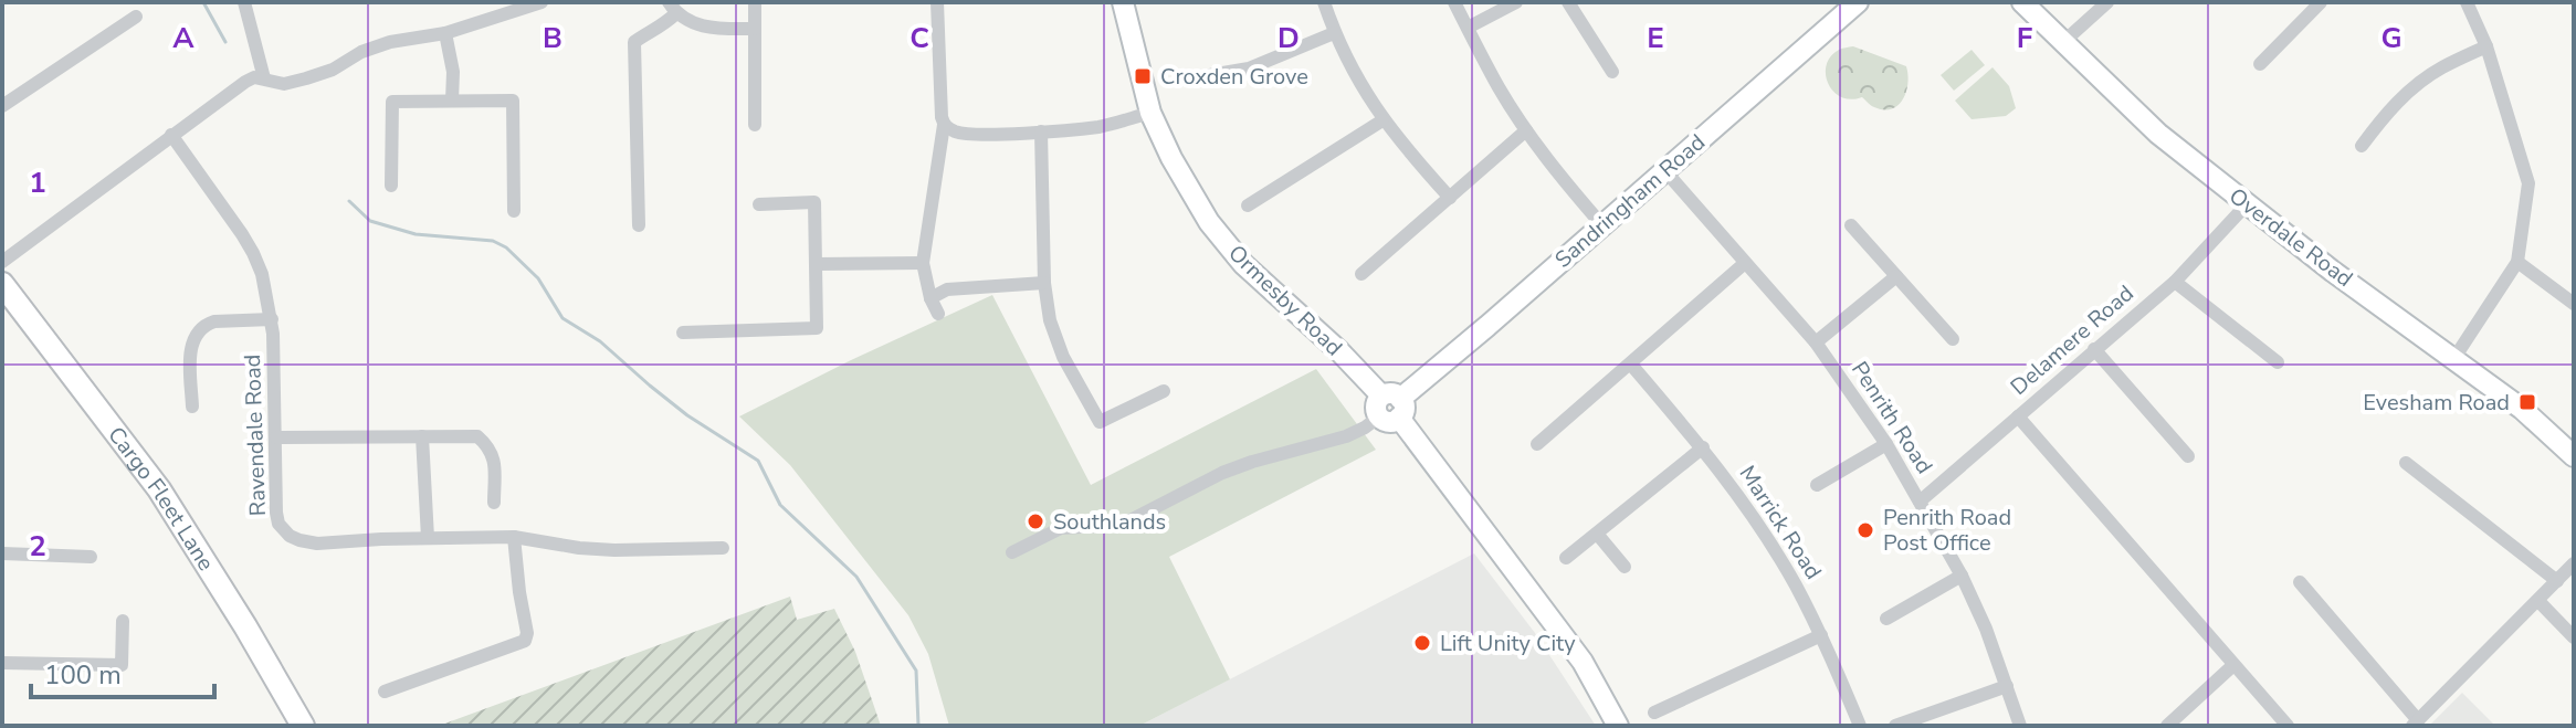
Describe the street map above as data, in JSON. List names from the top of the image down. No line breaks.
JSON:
{"streets":{"main road":["Cargo Fleet Lane"],"street":["Sandringham Road","Overdale Road","Ormesby Road","Delamere Road","Penrith Road","Ravendale Road","Marrick Road"]},"crossings":[["Sandringham Road","Ormesby Road"],["Sandringham Road","Penrith Road"],["Overdale Road","Delamere Road"],["Delamere Road","Penrith Road"]],"places":{"transit":["Croxden Grove","Evesham Road"],"other":["Southlands","Penrith Road Post Office","Lift Unity City"]},"scale_bar":"100 m","grid":{"columns":["A","B","C","D","E","F","G"],"rows":["1","2"]}}
